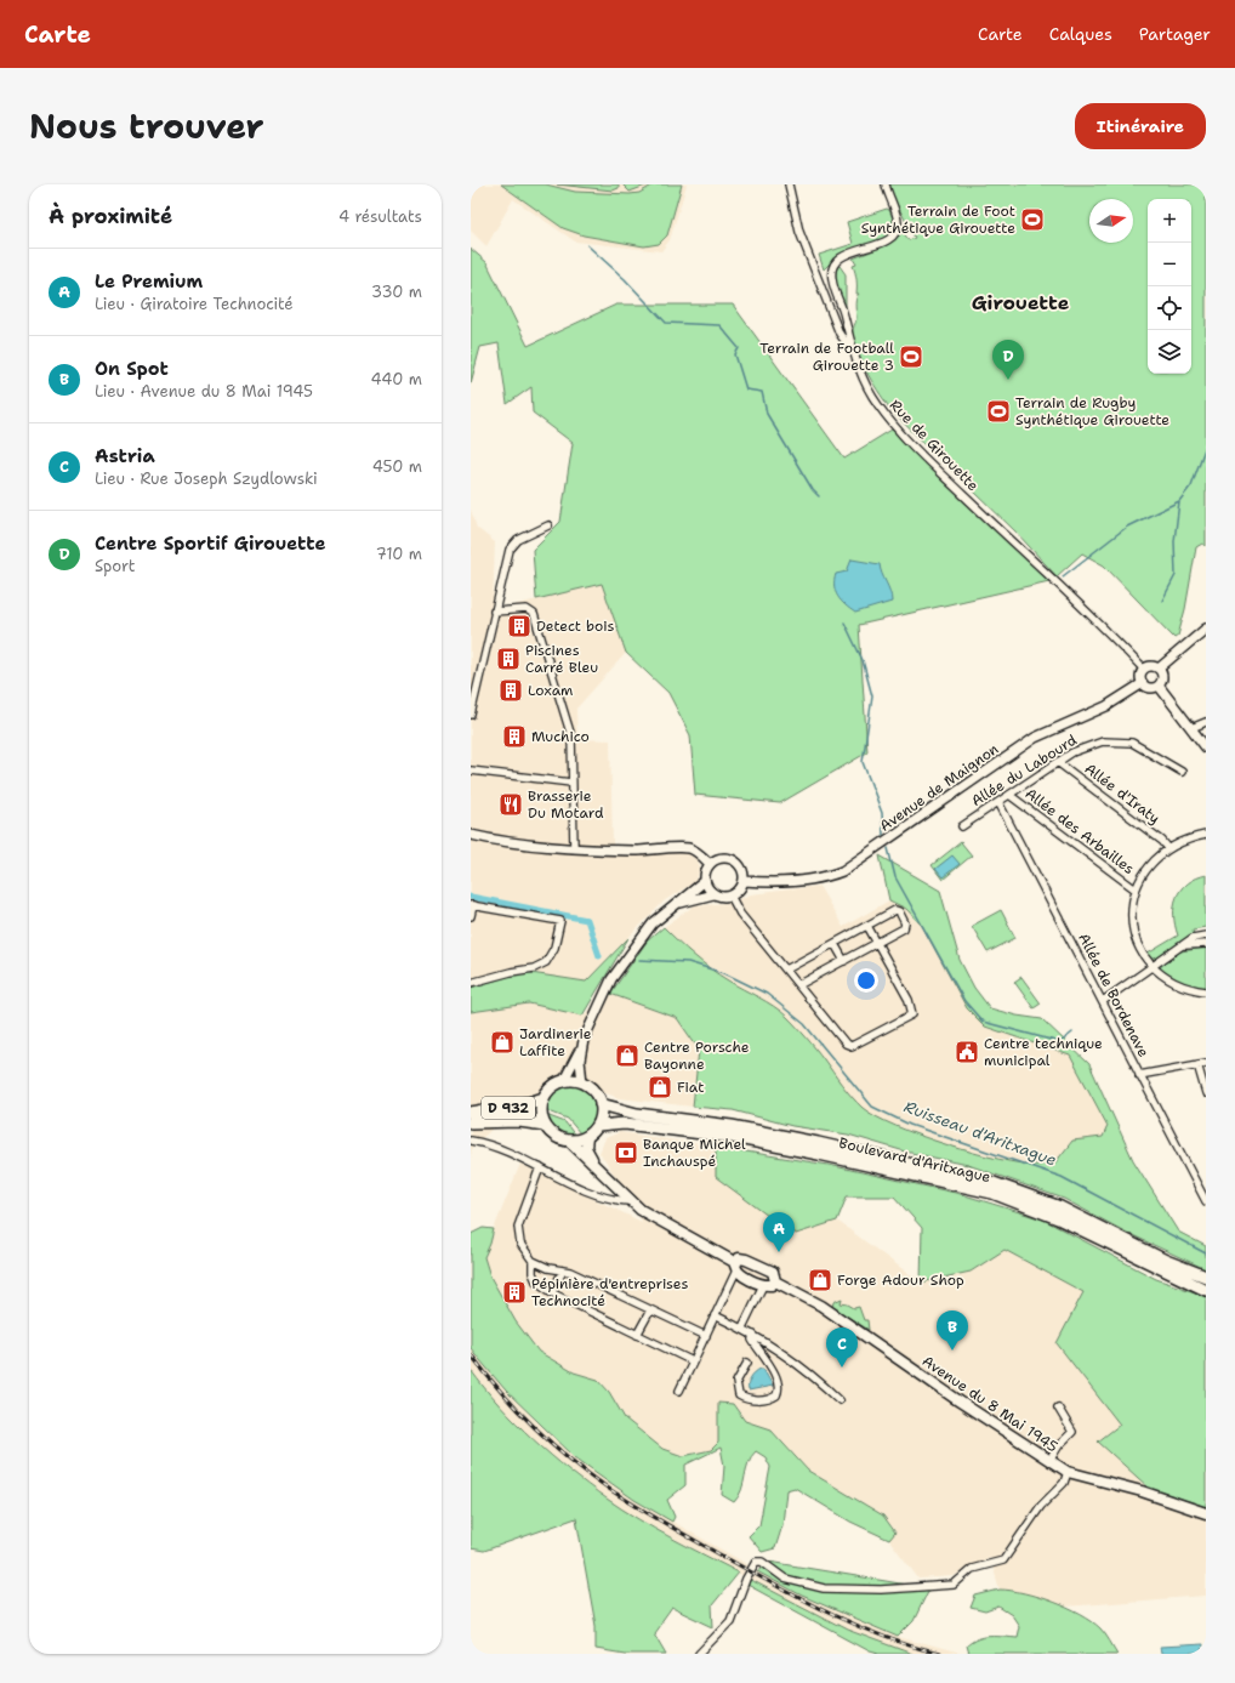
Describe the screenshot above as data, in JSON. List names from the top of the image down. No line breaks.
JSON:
{"streets":{"main road":["D 932","Boulevard d'Aritxague","Avenue du 8 Mai 1945"],"street":["Rue de Girouette","Allée du Labourd","Avenue de Maignon","Allée d'Iraty","Allée des Arbailles","Allée de Bordenave"]},"crossings":[["Rue de Girouette","Avenue de Maignon"],["Allée du Labourd","Allée d'Iraty"],["Allée du Labourd","Allée des Arbailles"],["Allée du Labourd","Allée de Bordenave"],["D 932","Boulevard d'Aritxague"]],"districts":["Girouette"],"water":["Ruisseau d'Aritxague"],"places":{"sports":["Terrain de Foot Synthétique Girouette","Terrain de Football Girouette 3","Terrain de Rugby Synthétique Girouette"],"building":["Detect bois","Piscines Carré Bleu","Loxam","Muchico","Pépinière d'entreprises Technocité"],"restaurant":["Brasserie Du Motard"],"shop":["Jardinerie Laffite","Centre Porsche Bayonne","Fiat","Forge Adour Shop"],"public building":["Centre technique municipal"],"bank":["Banque Michel Inchauspé"]},"north":"right","page":{"header":"Carte","nav":["Carte","Calques","Partager"],"title":"Nous trouver","buttons":"Itinéraire","heading":["À proximité","4 résultats"],"map_buttons":["+","−"],"list":[{"mark":"A","name":"Le Premium","note":"Lieu · Giratoire Technocité","value":"330 m"},{"mark":"B","name":"On Spot","note":"Lieu · Avenue du 8 Mai 1945","value":"440 m"},{"mark":"C","name":"Astria","note":"Lieu · Rue Joseph Szydlowski","value":"450 m"},{"mark":"D","name":"Centre Sportif Girouette","note":"Sport","value":"710 m"}],"pins":["D","A","B","C"]}}
